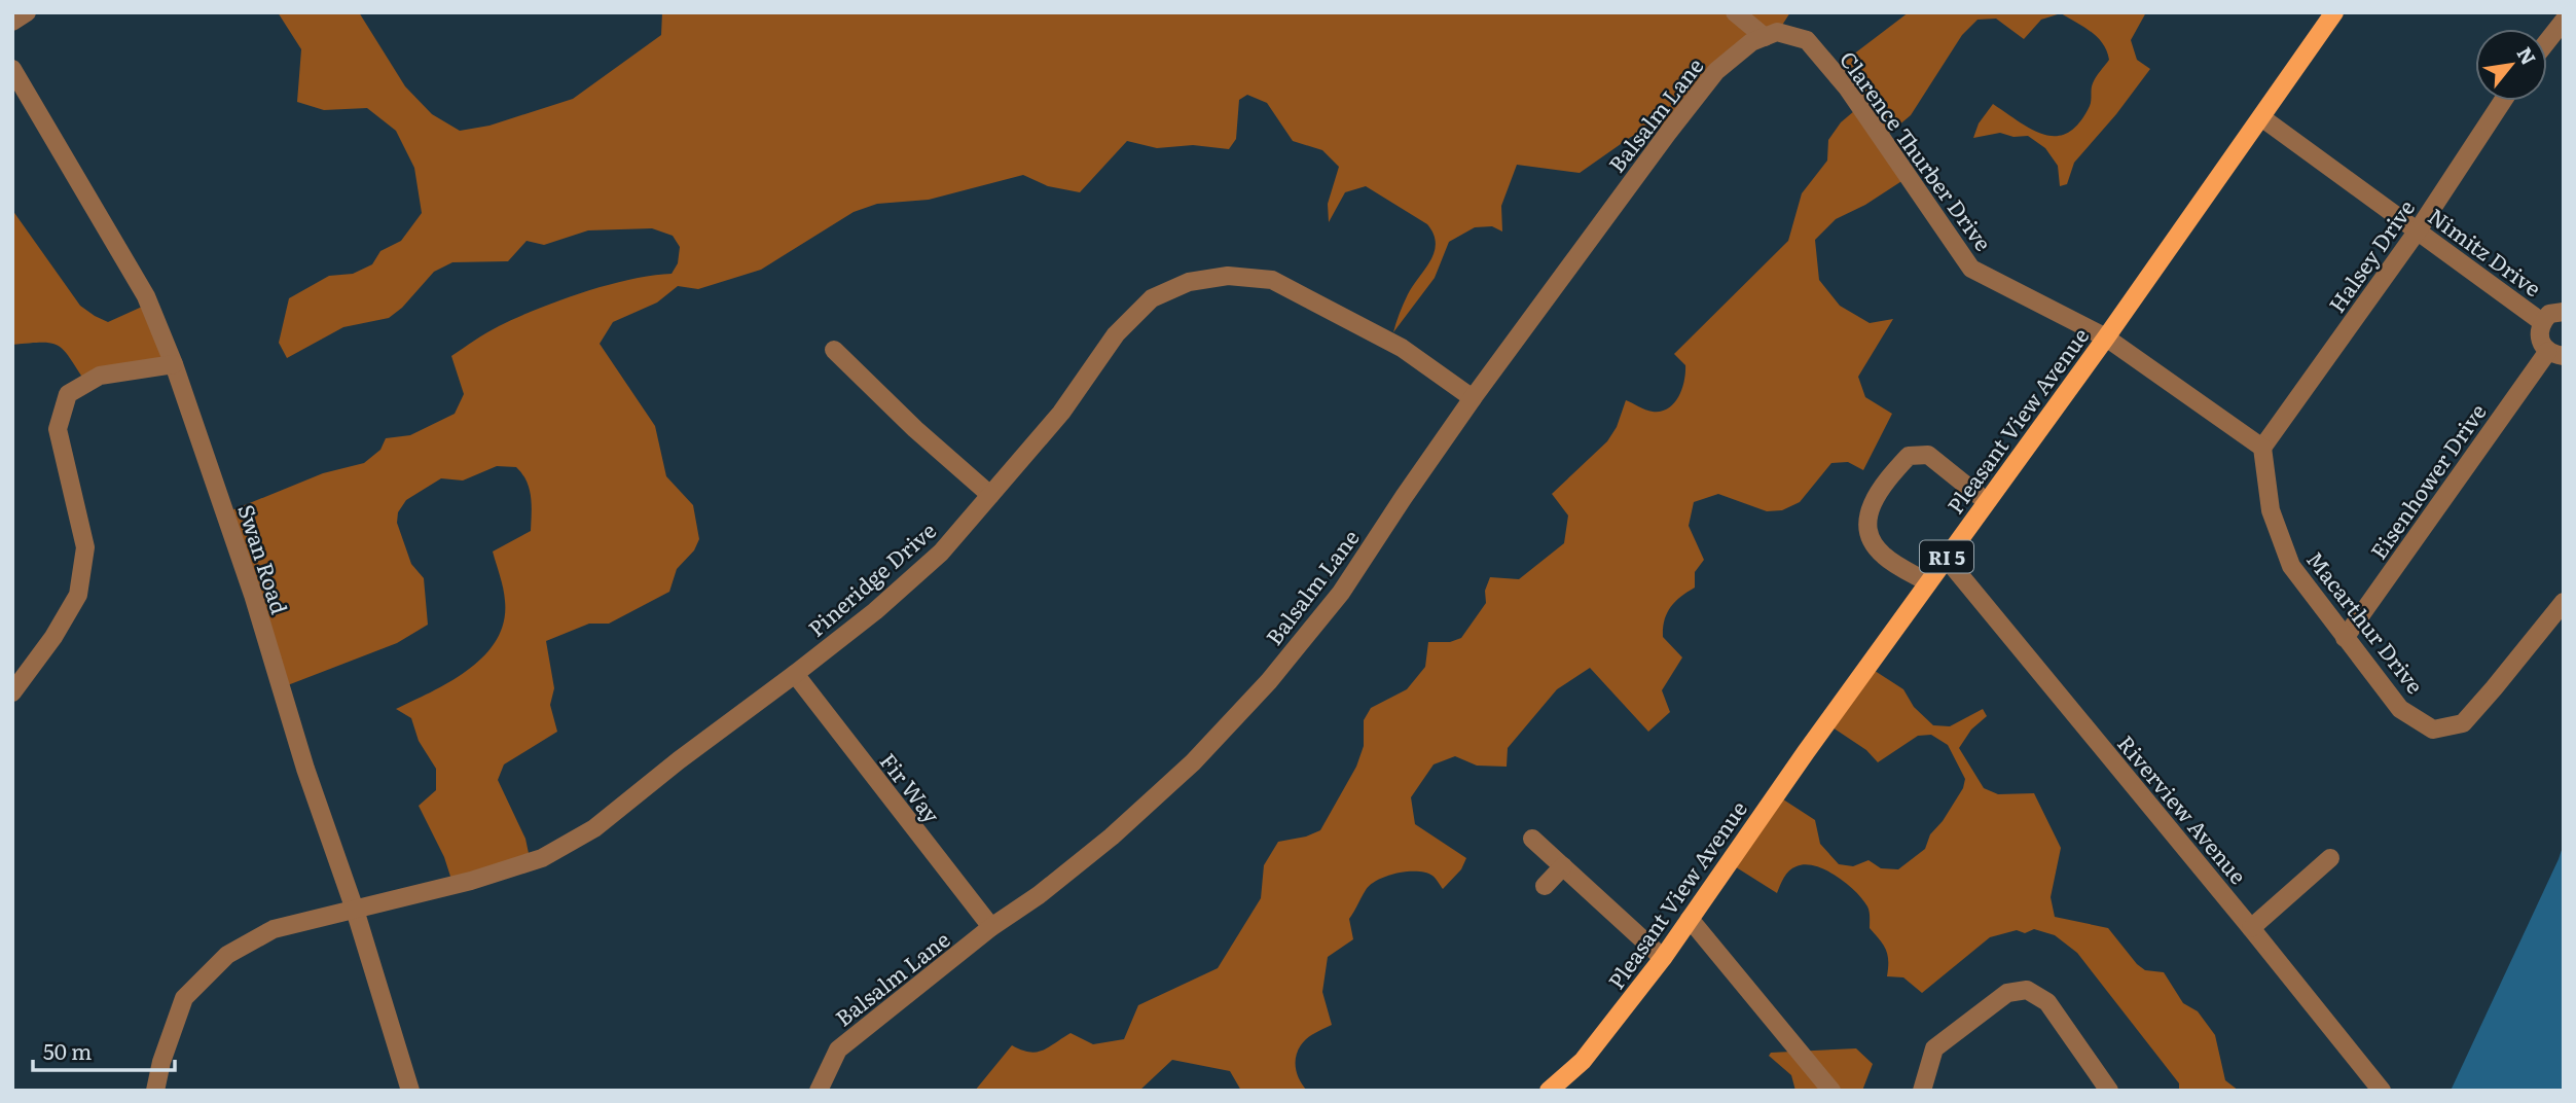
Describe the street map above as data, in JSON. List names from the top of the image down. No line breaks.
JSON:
{"streets":{"main road":["Pleasant View Avenue","RI 5"],"street":["Balsalm Lane","Clarence Thurber Drive","Nimitz Drive","Halsey Drive","Eisenhower Drive","Swan Road","Pineridge Drive","Macarthur Drive","Fir Way","Riverview Avenue"]},"crossings":[["Balsalm Lane","Clarence Thurber Drive"],["Balsalm Lane","Pineridge Drive"],["Balsalm Lane","Fir Way"],["Clarence Thurber Drive","Pleasant View Avenue"],["Nimitz Drive","Halsey Drive"],["Nimitz Drive","Pleasant View Avenue"],["Halsey Drive","Macarthur Drive"],["Pleasant View Avenue","Riverview Avenue"],["Eisenhower Drive","Macarthur Drive"],["Swan Road","Pineridge Drive"],["Pineridge Drive","Fir Way"]],"scale_bar":"50 m","north":"top right"}
